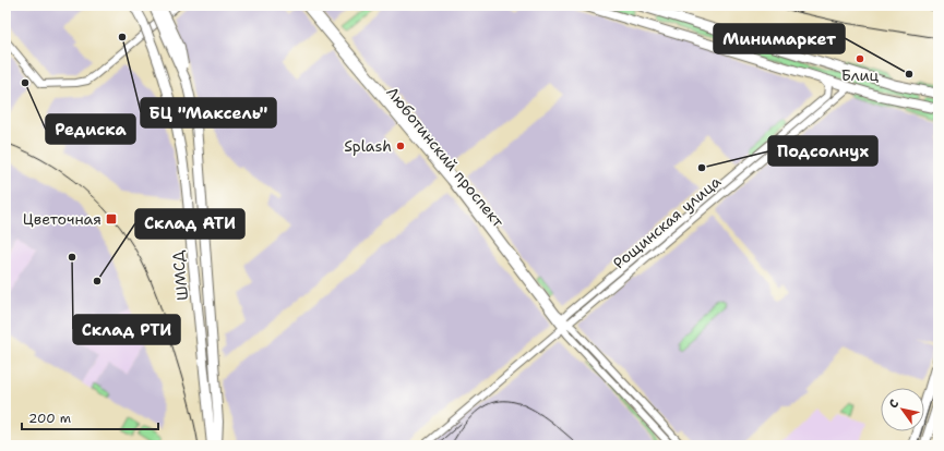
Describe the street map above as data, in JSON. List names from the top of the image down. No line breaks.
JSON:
{"streets":{"main road":["ШМСД"],"street":["Люботинский проспект","Рощинская улица"]},"crossings":[["Люботинский проспект","Рощинская улица"]],"places":{"other":["БЦ \"Максель\"","Блиц","Минимаркет","Редиска","Splash","Подсолнух","Склад РТИ","Склад АТИ"],"transit":["Цветочная"]},"scale_bar":"200 m","north":"top left"}
